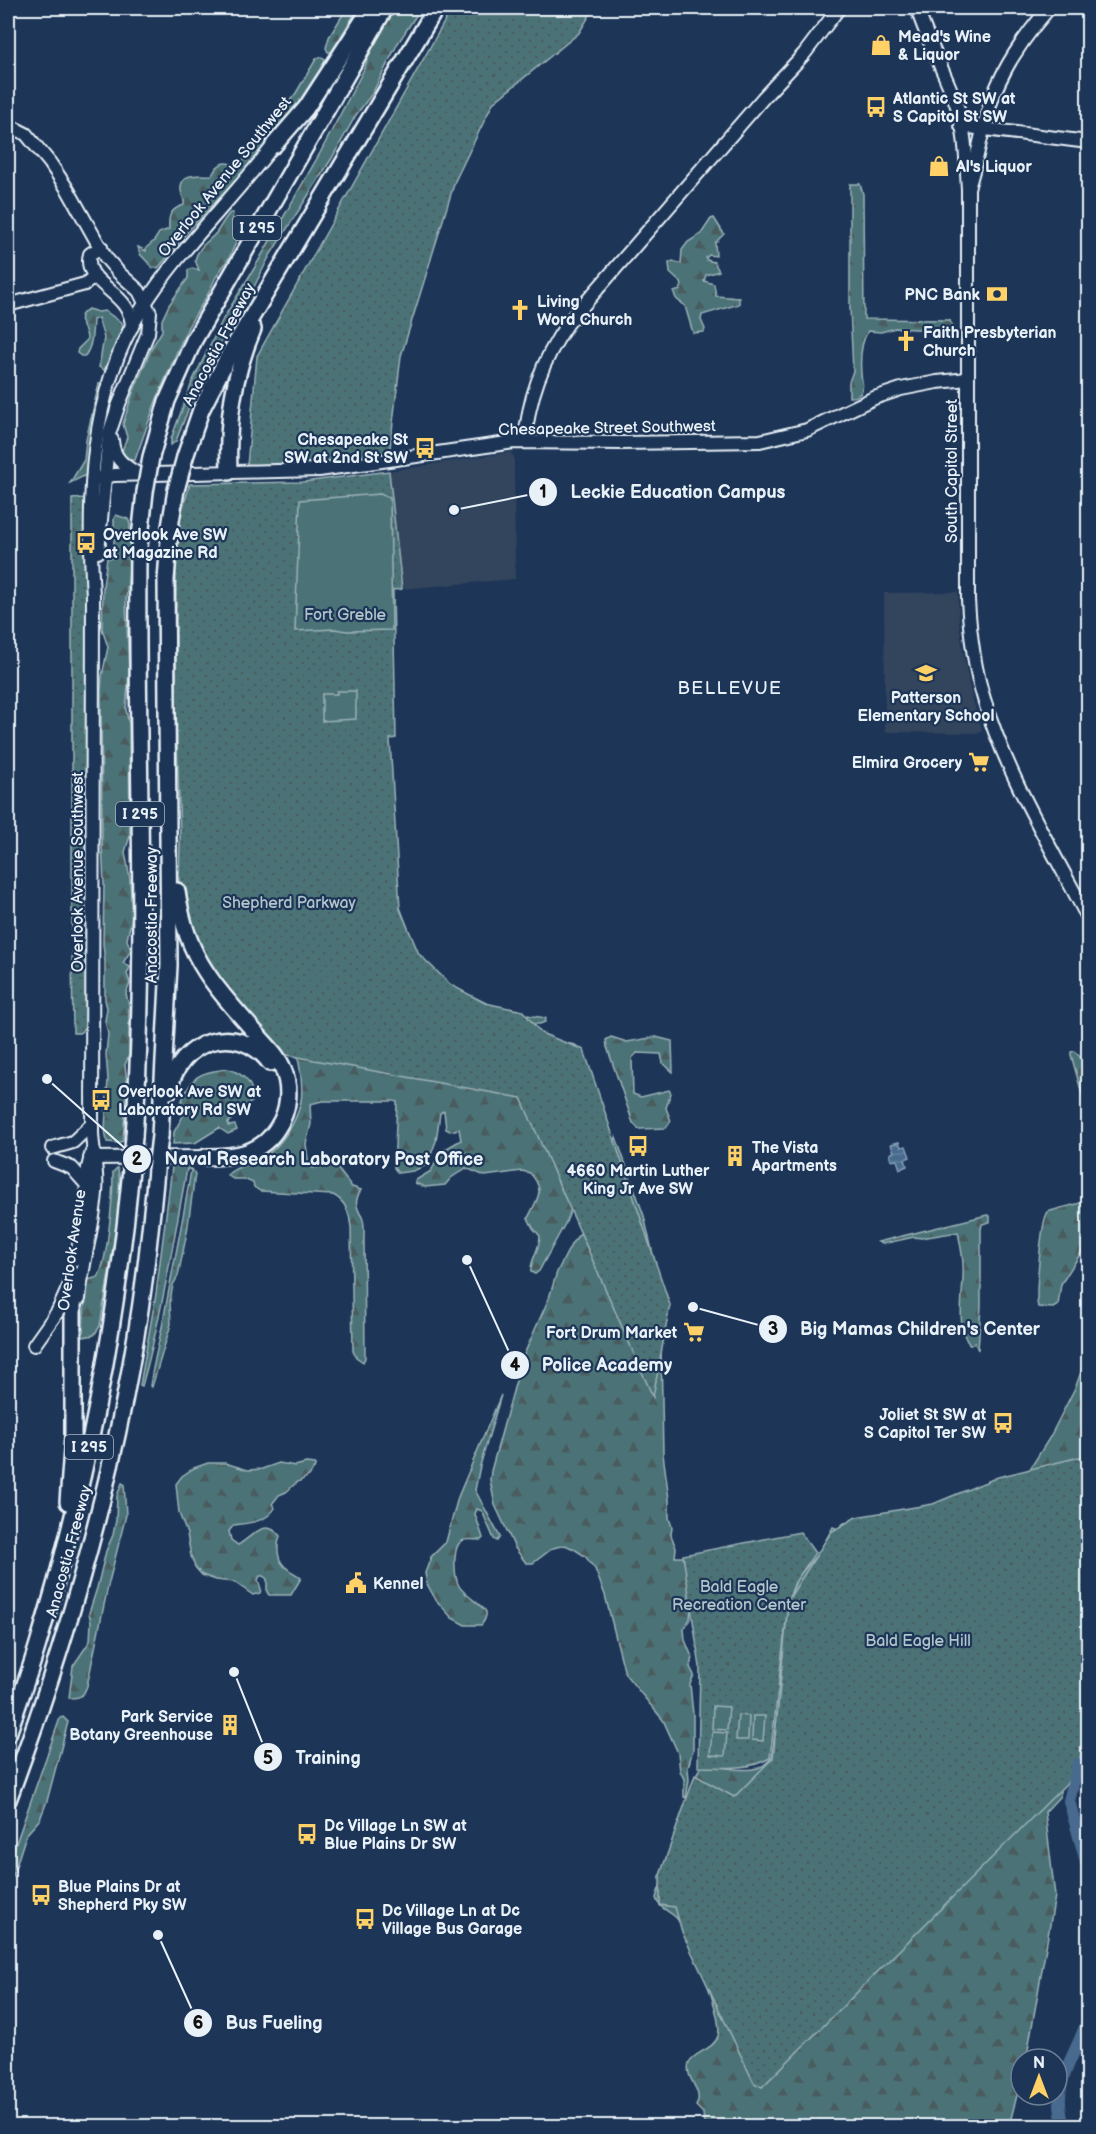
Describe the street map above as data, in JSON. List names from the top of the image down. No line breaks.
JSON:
{"streets":{"highway":["I 295","Anacostia Freeway"],"street":["Overlook Avenue Southwest","Chesapeake Street Southwest","South Capitol Street","Overlook Avenue"]},"crossings":[["Overlook Avenue Southwest","Chesapeake Street Southwest"],["Overlook Avenue Southwest","Overlook Avenue"],["Chesapeake Street Southwest","South Capitol Street"]],"districts":["BELLEVUE"],"parks":["Fort Greble","Shepherd Parkway","Bald Eagle Recreation Center","Bald Eagle Hill"],"places":{"shop":["Mead's Wine & Liquor","Al's Liquor"],"bus stop":["Atlantic St SW at S Capitol St SW","Chesapeake St SW at 2nd St SW","Overlook Ave SW at Magazine Rd","Overlook Ave SW at Laboratory Rd SW","4660 Martin Luther King Jr Ave SW","Joliet St SW at S Capitol Ter SW","Dc Village Ln SW at Blue Plains Dr SW","Blue Plains Dr at Shepherd Pky SW","Dc Village Ln at Dc Village Bus Garage"],"bank":["PNC Bank"],"church":["Living Word Church","Faith Presbyterian Church"],"other":["Leckie Education Campus","Naval Research Laboratory Post Office","Police Academy","Big Mamas Children's Center","Training","Bus Fueling"],"school or university":["Patterson Elementary School"],"supermarket":["Elmira Grocery","Fort Drum Market"],"building":["The Vista Apartments","Park Service Botany Greenhouse"],"public building":["Kennel"]},"north":"top"}
